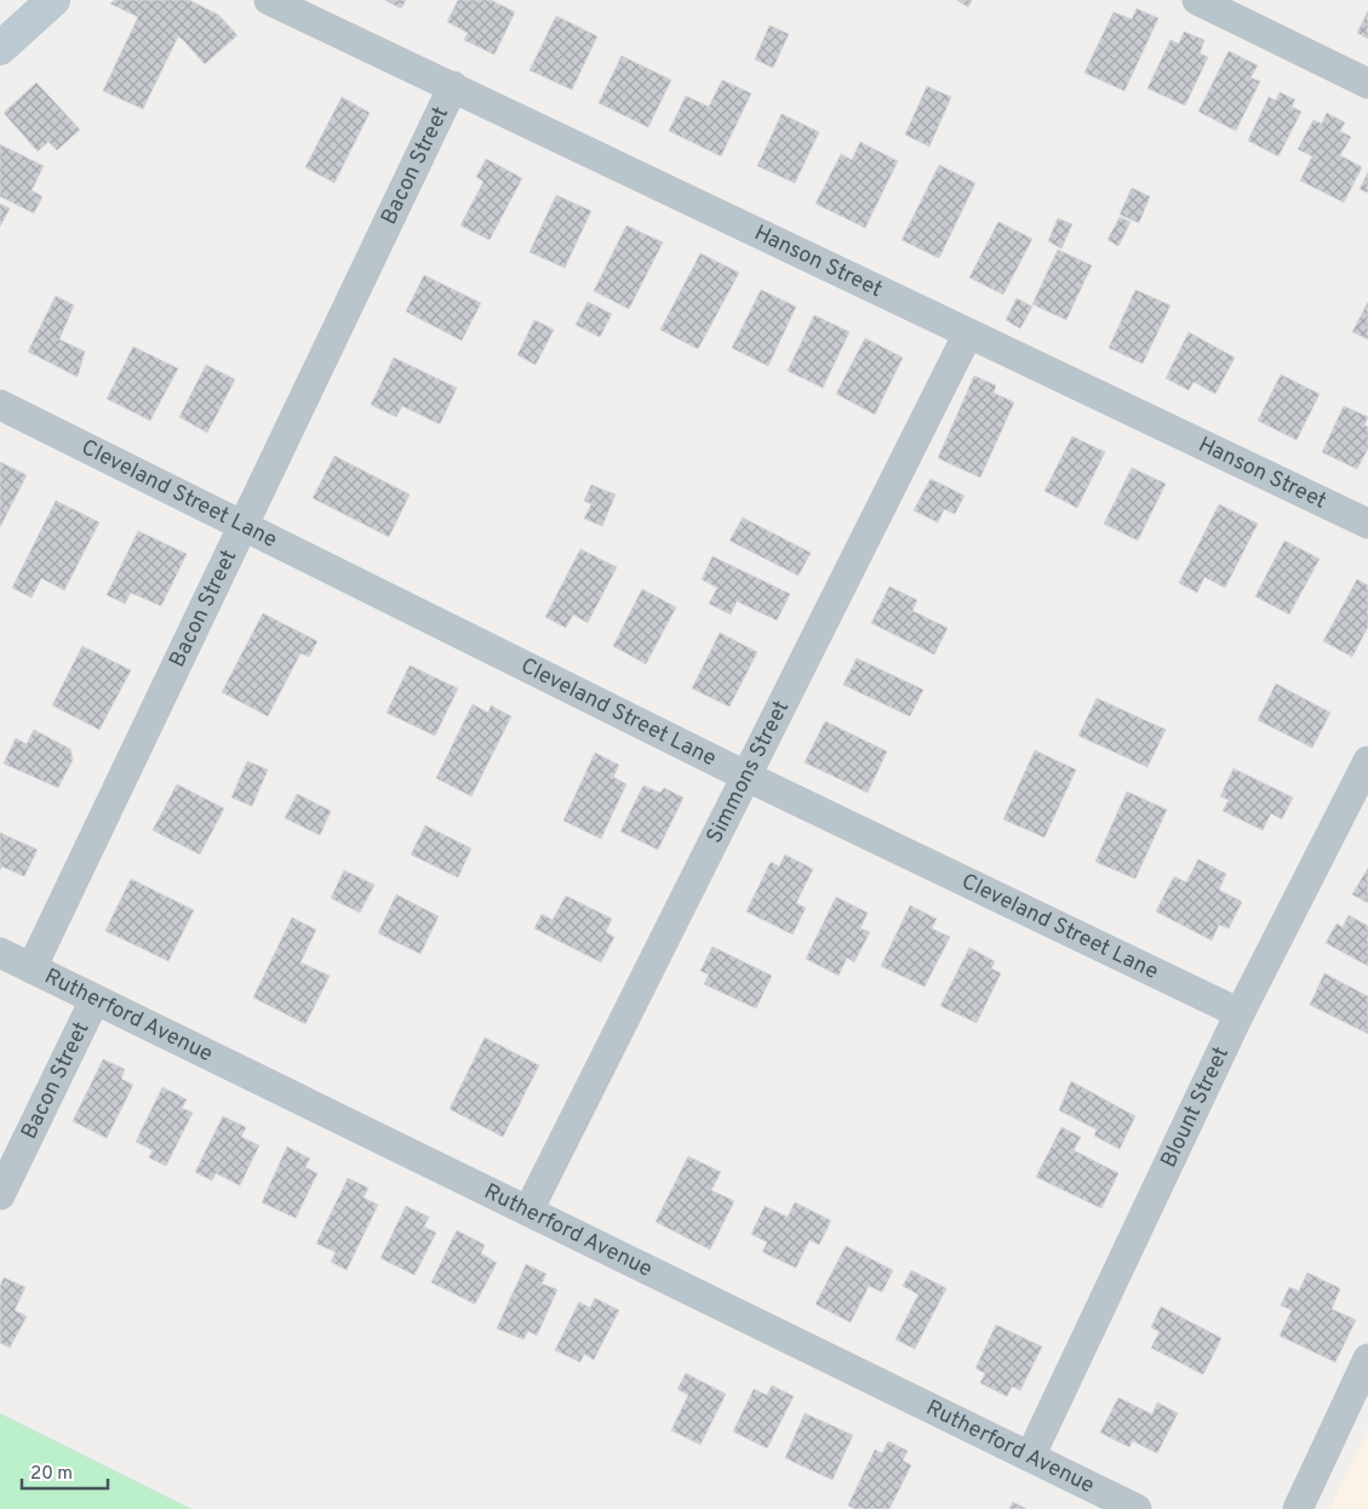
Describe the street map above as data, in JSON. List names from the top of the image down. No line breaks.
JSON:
{"streets":{"street":["Bacon Street","Hanson Street","Cleveland Street Lane","Simmons Street","Rutherford Avenue","Blount Street"]},"crossings":[["Bacon Street","Hanson Street"],["Bacon Street","Cleveland Street Lane"],["Bacon Street","Rutherford Avenue"],["Hanson Street","Simmons Street"],["Cleveland Street Lane","Simmons Street"],["Cleveland Street Lane","Blount Street"],["Simmons Street","Rutherford Avenue"],["Rutherford Avenue","Blount Street"]],"scale_bar":"20 m"}
